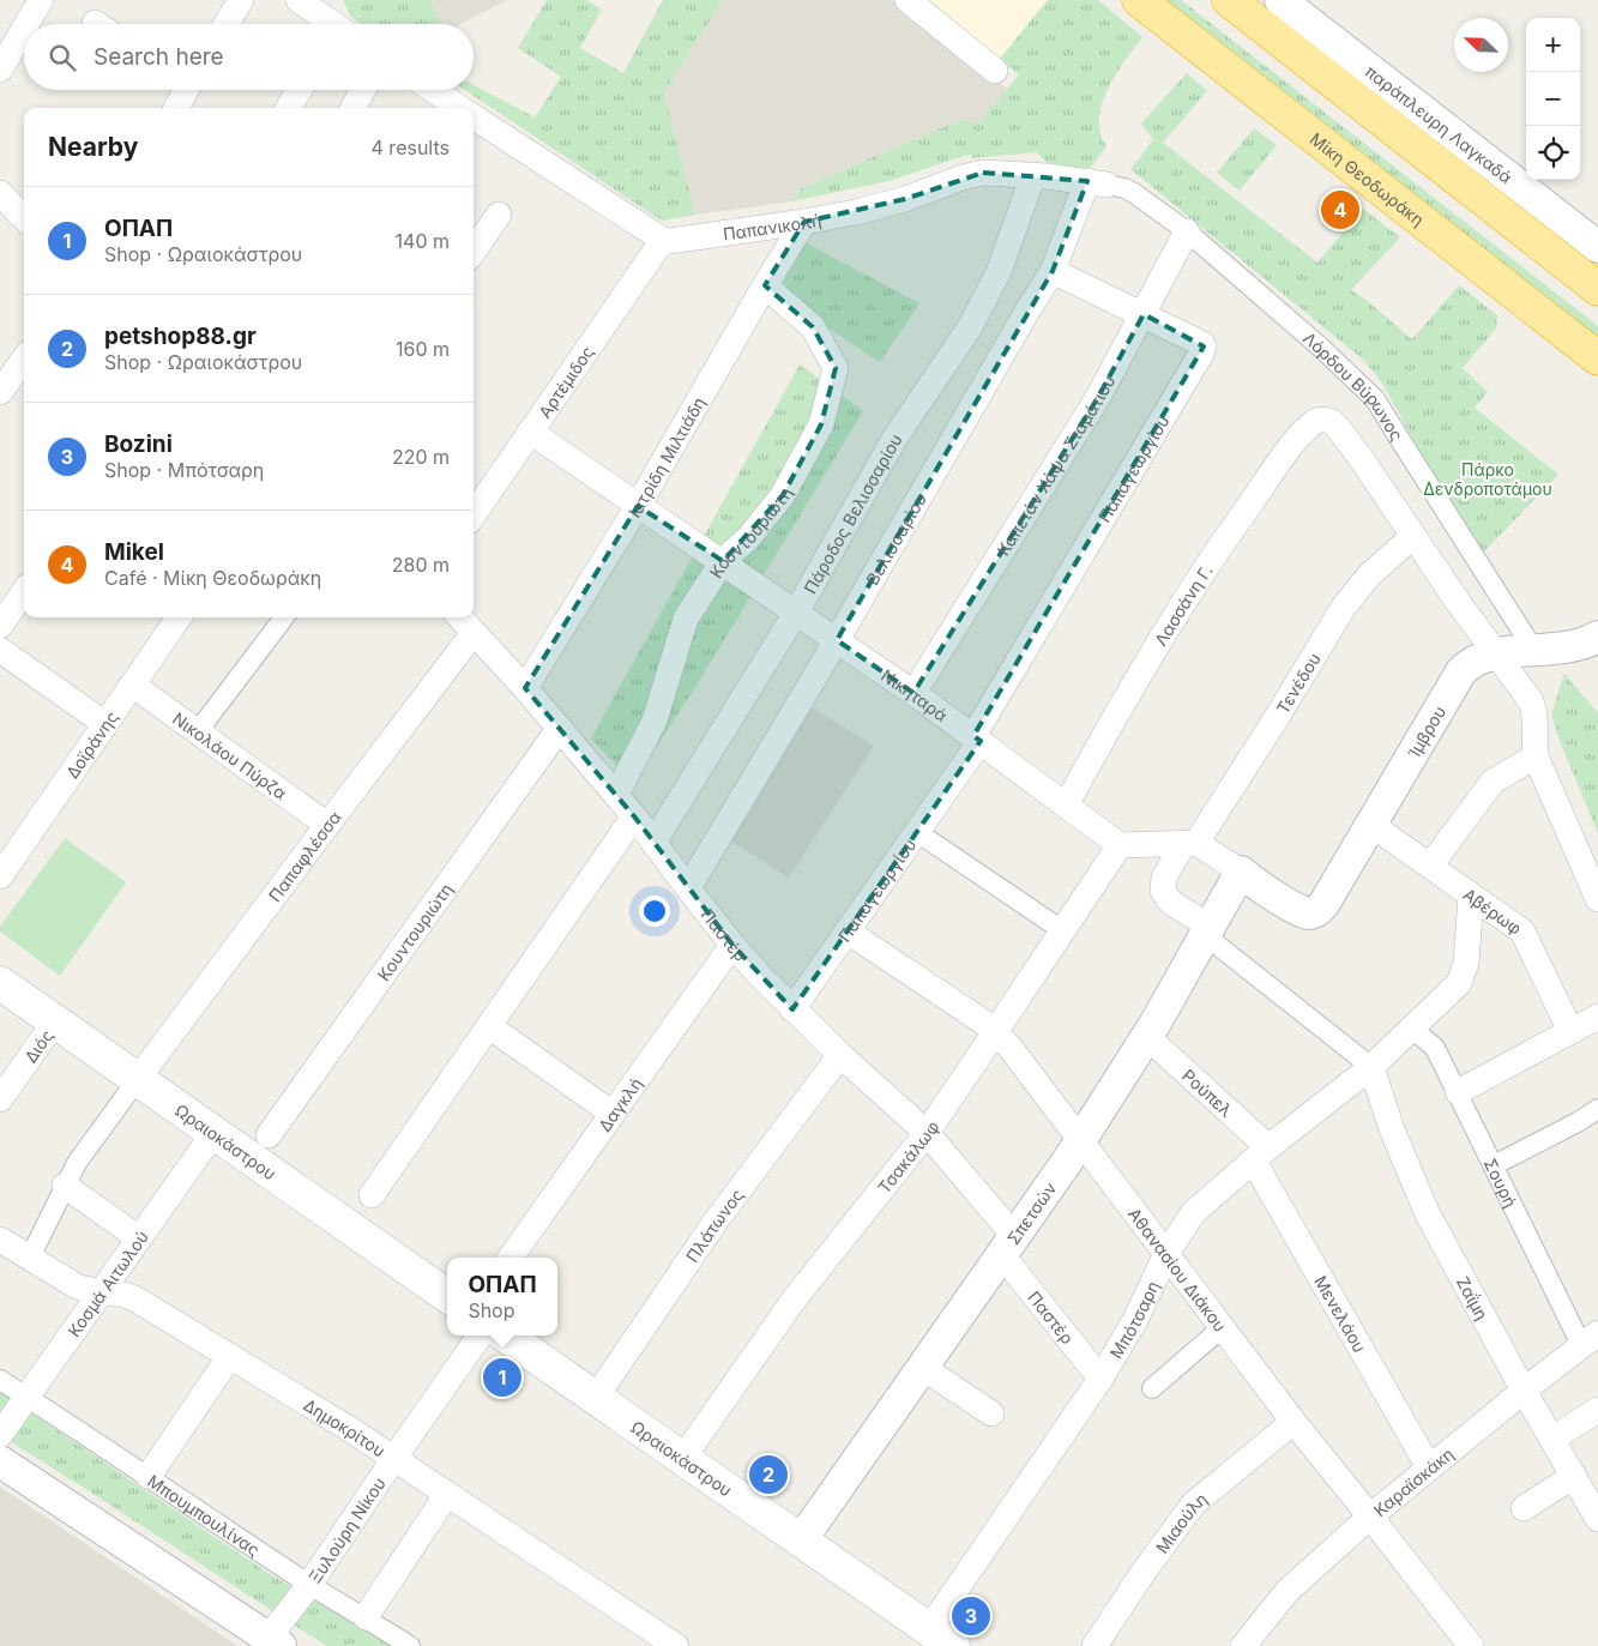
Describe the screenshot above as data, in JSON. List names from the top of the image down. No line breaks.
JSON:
{"streets":{"highway":["Μίκη Θεοδωράκη"],"main road":["Ωραιοκάστρου"],"street":["παράπλευρη Λαγκαδά","Παπανικολή","Αρτέμιδος","Λόρδου Βύρωνος","Ιατρίδη Μιλτιάδη","Καπετάν Χάψα Σταμάτιου","Παπαγεωργίου","Πάροδος Βελισσαρίου","Κουντουριώτη","Βελισσαρίου","Λασσάνη Γ.","Τενέδου","Νικηταρά","Ίμβρου","Δοϊράνης","Νικολάου Πύρζα","Παπαφλέσσα","Αβέρωφ","Παστέρ","Διός","Ρούπελ","Δαγκλή","Τσακάλωφ","Σουρή","Σπετσών","Πλάτωνος","Αθανασίου Διάκου","Κοσμά Αιτωλού","Ζαΐμη","Μενελάου","Μπότσαρη","Δημοκρίτου","Καραϊσκάκη","Μπουμπουλίνας","Μιαούλη","Ξυλούρη Νίκου"]},"crossings":[["Παπανικολή","Αρτέμιδος"],["Παπανικολή","Λόρδου Βύρωνος"],["Παπανικολή","Ιατρίδη Μιλτιάδη"],["Παπανικολή","Πάροδος Βελισσαρίου"],["Παπανικολή","Βελισσαρίου"],["Αρτέμιδος","Νικηταρά"],["Λόρδου Βύρωνος","Καπετάν Χάψα Σταμάτιου"],["Λόρδου Βύρωνος","Βελισσαρίου"],["Λόρδου Βύρωνος","Ίμβρου"],["Ιατρίδη Μιλτιάδη","Κουντουριώτη"],["Ιατρίδη Μιλτιάδη","Νικηταρά"],["Ιατρίδη Μιλτιάδη","Παστέρ"],["Καπετάν Χάψα Σταμάτιου","Παπαγεωργίου"],["Καπετάν Χάψα Σταμάτιου","Νικηταρά"],["Παπαγεωργίου","Βελισσαρίου"],["Παπαγεωργίου","Νικηταρά"],["Παπαγεωργίου","Παστέρ"],["Παπαγεωργίου","Αθανασίου Διάκου"],["Πάροδος Βελισσαρίου","Νικηταρά"],["Πάροδος Βελισσαρίου","Παστέρ"],["Κουντουριώτη","Νικηταρά"],["Κουντουριώτη","Παστέρ"],["Βελισσαρίου","Νικηταρά"],["Βελισσαρίου","Παστέρ"],["Λασσάνη Γ.","Τενέδου"],["Λασσάνη Γ.","Νικηταρά"],["Τενέδου","Σπετσών"],["Νικηταρά","Τσακάλωφ"],["Ίμβρου","Αβέρωφ"],["Ίμβρου","Σπετσών"],["Δοϊράνης","Νικολάου Πύρζα"],["Νικολάου Πύρζα","Παπαφλέσσα"],["Παπαφλέσσα","Παστέρ"],["Παπαφλέσσα","Ωραιοκάστρου"],["Αβέρωφ","Μπότσαρη"],["Παστέρ","Δαγκλή"],["Παστέρ","Τσακάλωφ"],["Παστέρ","Σπετσών"],["Παστέρ","Πλάτωνος"],["Παστέρ","Μπότσαρη"],["Διός","Ωραιοκάστρου"],["Ρούπελ","Σπετσών"],["Ρούπελ","Μενελάου"],["Ρούπελ","Μπότσαρη"],["Ωραιοκάστρου","Τσακάλωφ"],["Ωραιοκάστρου","Σπετσών"],["Ωραιοκάστρου","Πλάτωνος"],["Ωραιοκάστρου","Κοσμά Αιτωλού"],["Ωραιοκάστρου","Μπότσαρη"],["Τσακάλωφ","Αθανασίου Διάκου"],["Σουρή","Μπότσαρη"],["Σουρή","Καραϊσκάκη"],["Σπετσών","Αθανασίου Διάκου"],["Αθανασίου Διάκου","Μπότσαρη"],["Αθανασίου Διάκου","Καραϊσκάκη"],["Αθανασίου Διάκου","Μιαούλη"],["Κοσμά Αιτωλού","Δημοκρίτου"],["Κοσμά Αιτωλού","Μπουμπουλίνας"],["Ζαΐμη","Μπότσαρη"],["Ζαΐμη","Καραϊσκάκη"],["Μενελάου","Μπότσαρη"],["Μενελάου","Καραϊσκάκη"],["Δημοκρίτου","Ξυλούρη Νίκου"],["Μπουμπουλίνας","Ξυλούρη Νίκου"]],"parks":["Πάρκο Δενδροποτάμου"],"north":"top left","page":{"map_buttons":["+","−"],"search":"Search here","heading":["Nearby","4 results"],"list":[{"mark":"1","name":"ΟΠΑΠ","note":"Shop · Ωραιοκάστρου","value":"140 m"},{"mark":"2","name":"petshop88.gr","note":"Shop · Ωραιοκάστρου","value":"160 m"},{"mark":"3","name":"Bozini","note":"Shop · Μπότσαρη","value":"220 m"},{"mark":"4","name":"Mikel","note":"Café · Μίκη Θεοδωράκη","value":"280 m"}],"pins":["4","1","2","3"],"popup":["ΟΠΑΠ","Shop"]}}
